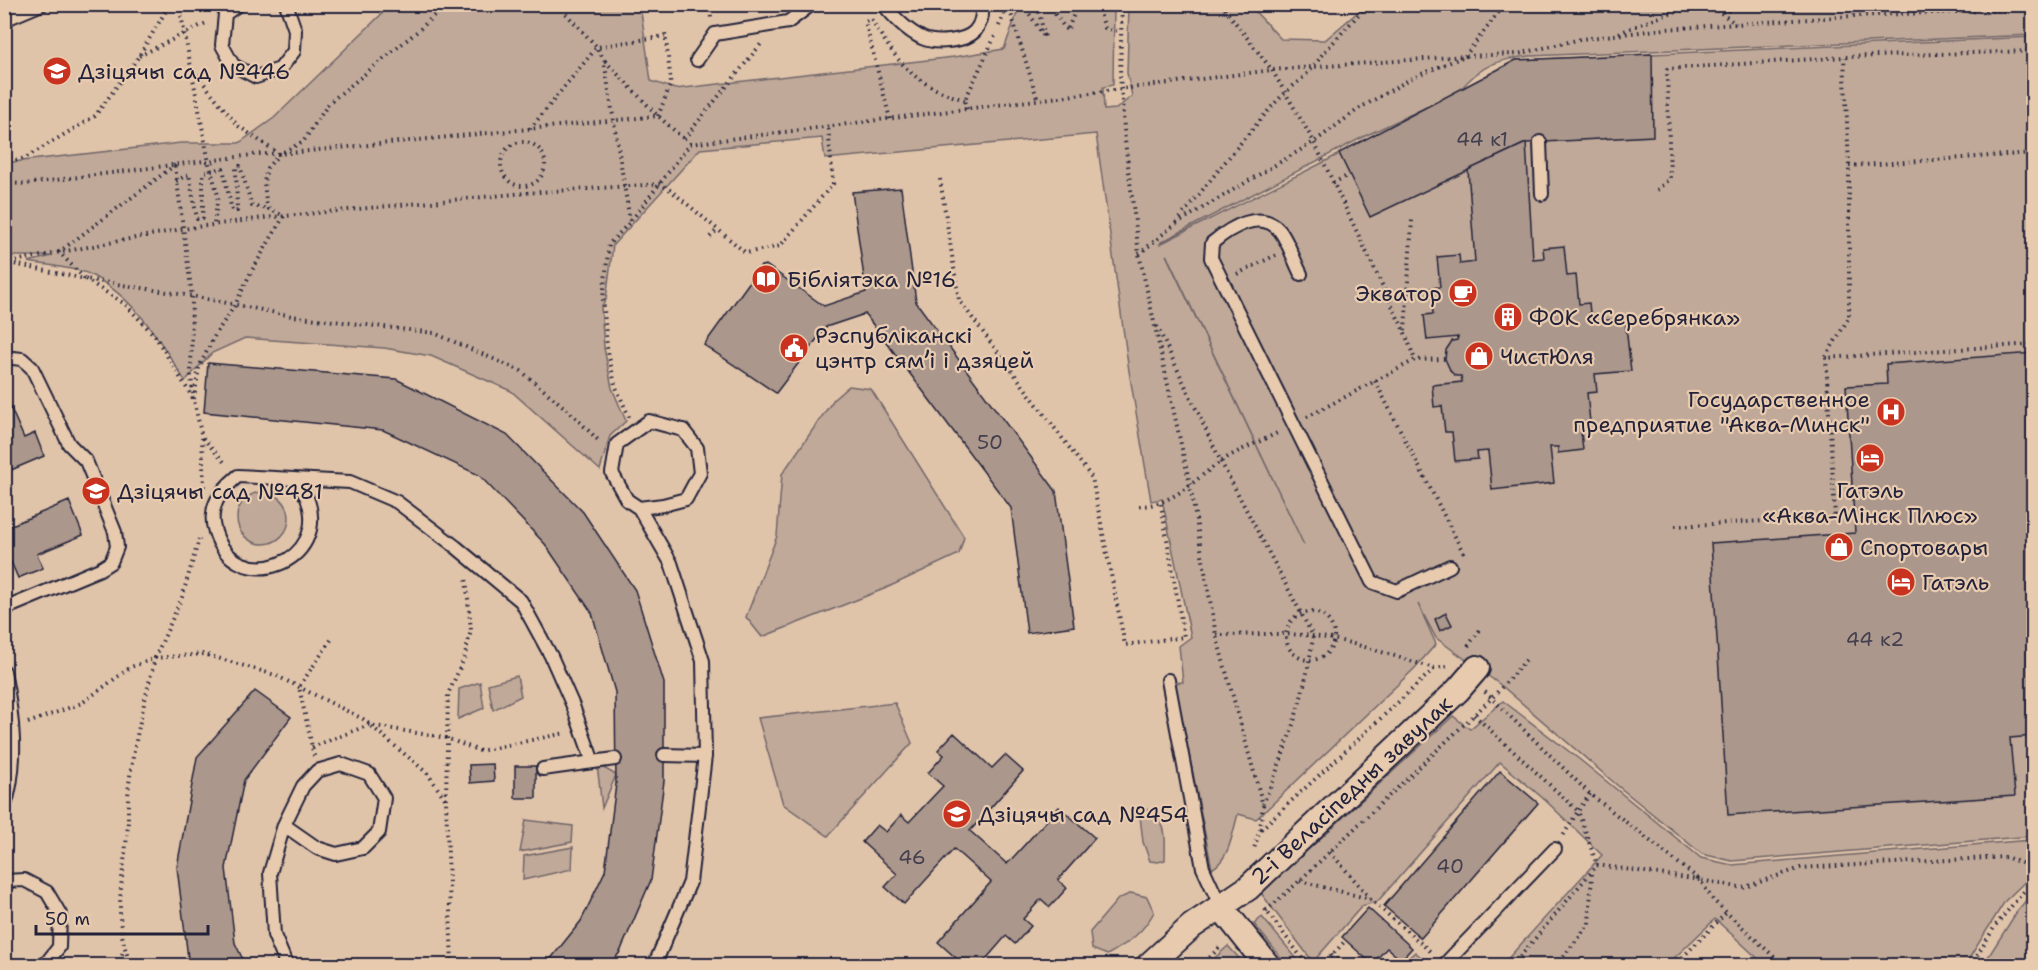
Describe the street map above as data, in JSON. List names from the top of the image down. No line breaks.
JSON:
{"streets":{"street":["2-і Веласіпедны завулак"]},"places":{"school or university":["Дзіцячы сад №446","Дзіцячы сад №481","Дзіцячы сад №454"],"library":["Бібліятэка №16"],"cafe":["Экватор"],"building":["ФОК «Серебрянка»"],"public building":["Рэспубліканскі цэнтр сямʼі і дзяцей"],"shop":["ЧистЮля","Спортовары"],"hospital":["Государственное предприятие \"Аква-Минск\""],"hotel":["Гатэль «Аква-Мінск Плюс»","Гатэль"]},"house_numbers":["44 к1","50","44 к2","46","40"],"scale_bar":"50 m"}
